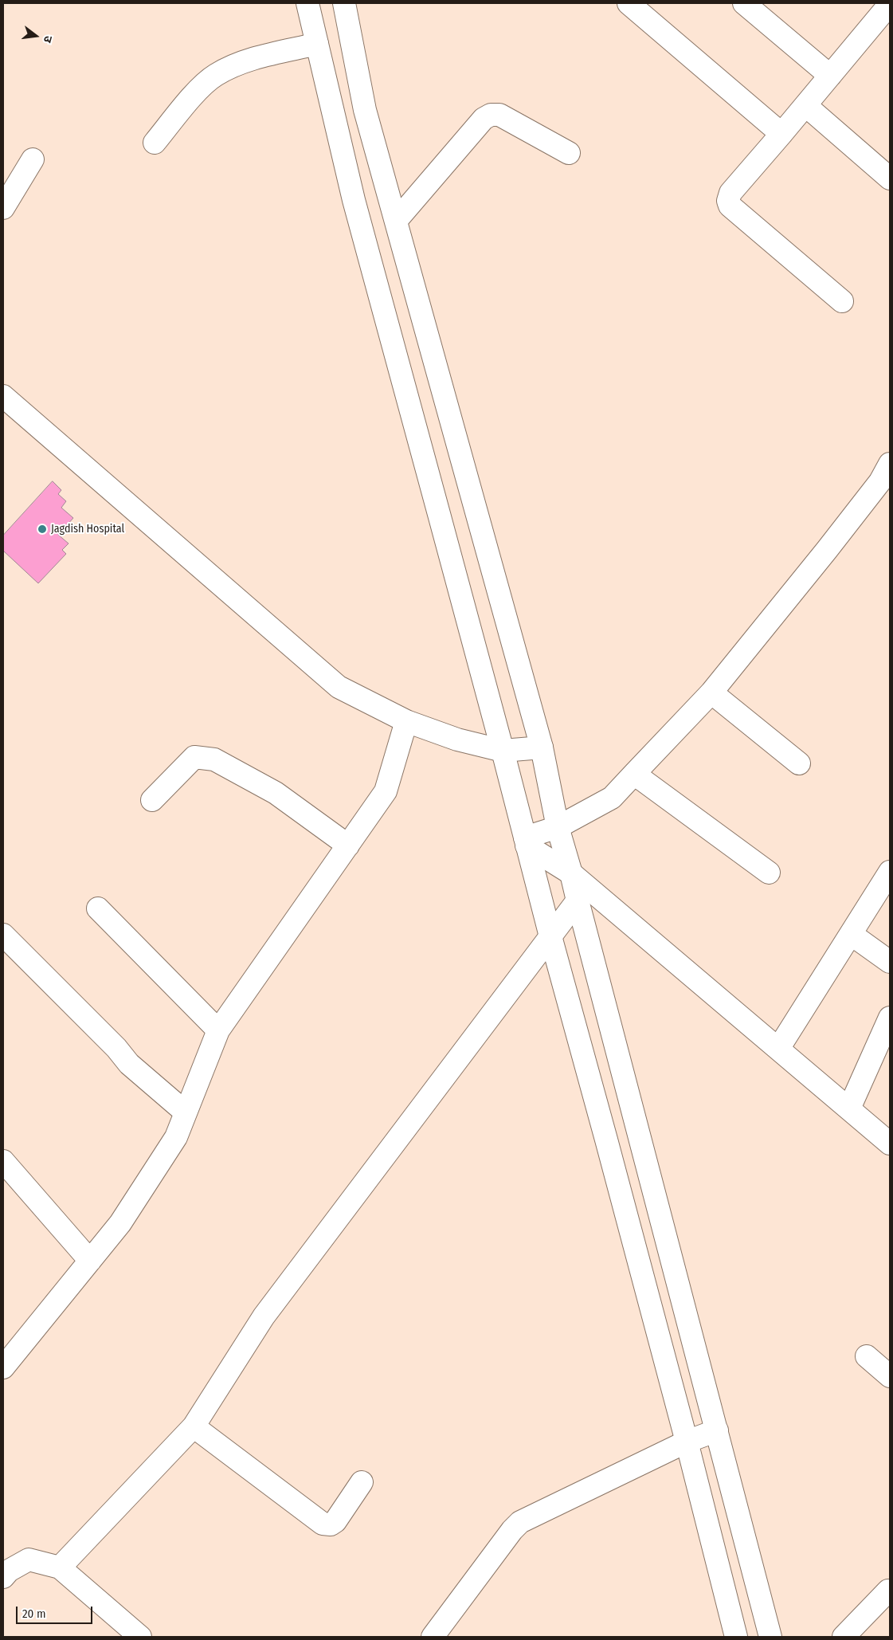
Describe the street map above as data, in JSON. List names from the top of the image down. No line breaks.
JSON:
{"places":["Jagdish Hospital"],"scale_bar":"20 m","north":"right"}
